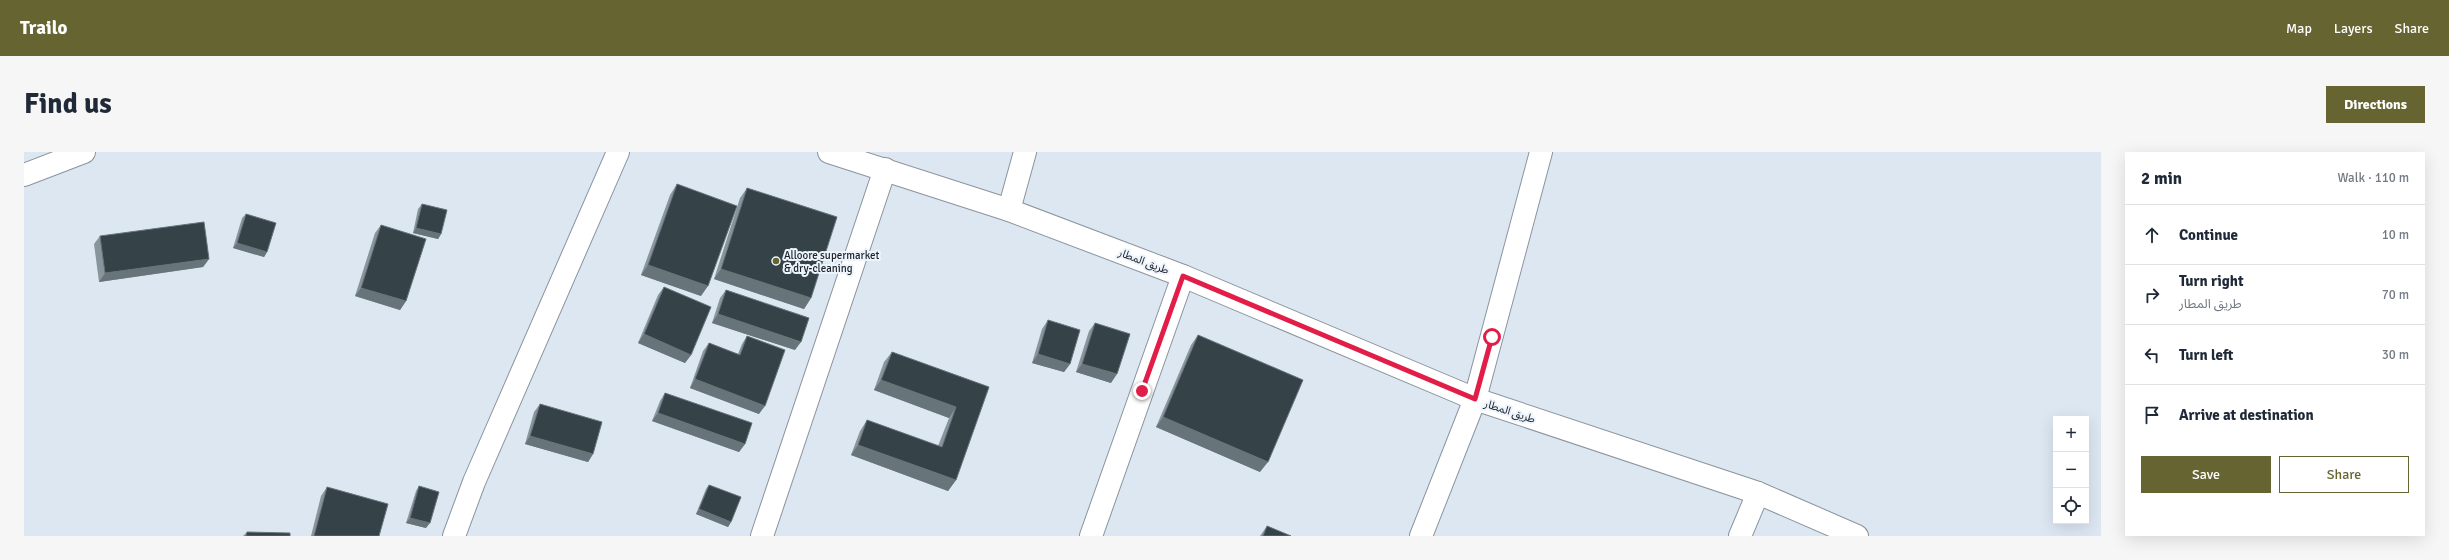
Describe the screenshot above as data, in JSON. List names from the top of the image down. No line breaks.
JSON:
{"streets":{"street":["طريق المطار"]},"places":["Alloore supermarket & dry-cleaning"],"page":{"header":"Trailo","nav":["Map","Layers","Share"],"buttons":["Directions",["Save","Share"]],"title":"Find us","heading":["2 min","Walk · 110 m"],"list":[["Continue","10 m"],["Turn right","طريق المطار","70 m"],["Turn left","30 m"],"Arrive at destination"],"map_buttons":["+","−"]}}
